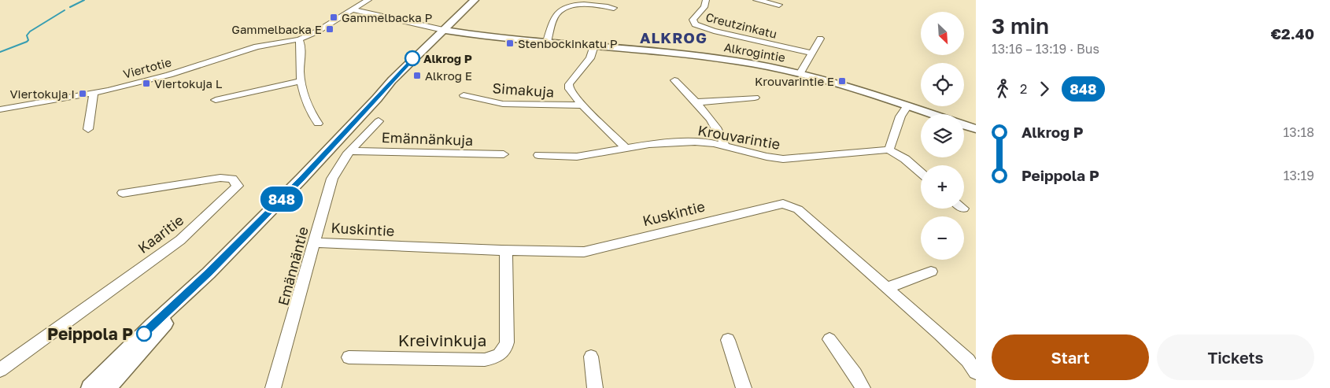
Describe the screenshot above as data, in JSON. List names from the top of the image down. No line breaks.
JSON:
{"streets":{"street":["Creutzinkatu","Alkrogintie","Viertotie","Simakuja","Krouvarintie","Emännänkuja","Kuskintie","Kaaritie","Emännäntie","Kreivinkuja"]},"crossings":[["Emännänkuja","Emännäntie"],["Kuskintie","Emännäntie"],["Kuskintie","Kreivinkuja"]],"districts":["ALKROG"],"places":{"transit":["Gammelbacka P","Gammelbacka E","Stenbockinkatu P","Alkrog E","Krouvarintie E","Viertokuja L","Viertokuja I"],"other":["Alkrog P","Peippola P"]},"lines":["bus line 848"],"north":"bottom right","page":{"on_map":"848","heading":["3 min","13:16 – 13:19 · Bus","€2.40"],"map_buttons":["+","−"],"legs":["2","848"],"list":[{"name":"Alkrog P","value":"13:18"},{"name":"Peippola P","value":"13:19"}],"buttons":["Start","Tickets"]}}
